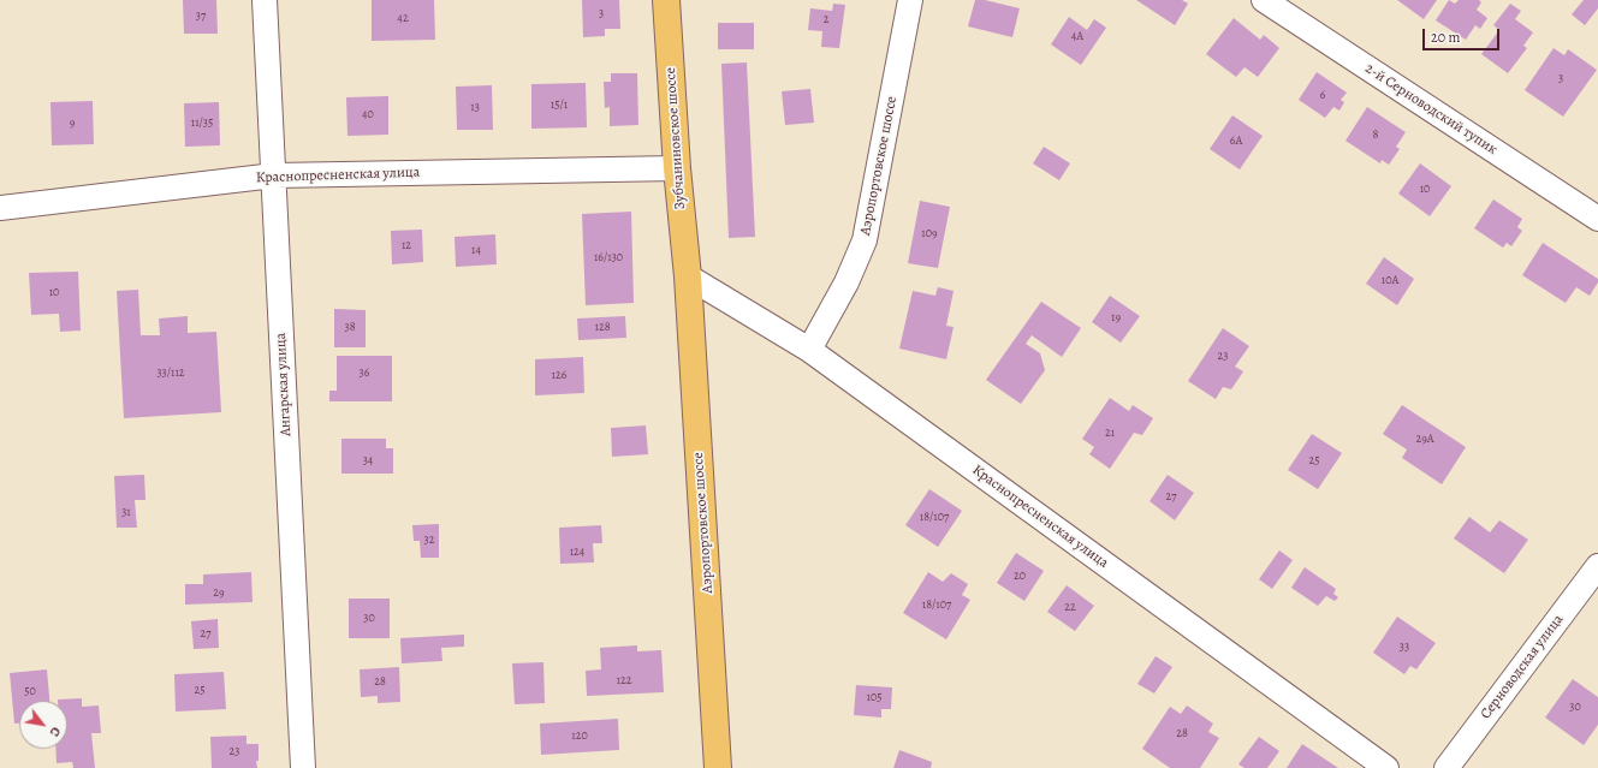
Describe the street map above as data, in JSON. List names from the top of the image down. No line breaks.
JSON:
{"streets":{"main road":["Зубчаниновское шоссе","Аэропортовское шоссе"],"street":["2-й Серноводский тупик","Краснопресненская улица","Ангарская улица","Серноводская улица"]},"crossings":[["Зубчаниновское шоссе","Аэропортовское шоссе"],["Зубчаниновское шоссе","Краснопресненская улица"],["Аэропортовское шоссе","Краснопресненская улица"],["Краснопресненская улица","Ангарская улица"]],"house_numbers":["3","37","42","2","4А","3","6","15/1","13","40","9","11/35","8","6А","10","109","12","14","16/130","10А","10","19","38","128","23","33/112","36","126","21","29А","34","25","27","31","18/107","32","124","20","29","18/107","22","30","27","33","122","28","25","50","105","30","28","120","23"],"scale_bar":"20 m","north":"bottom right"}
